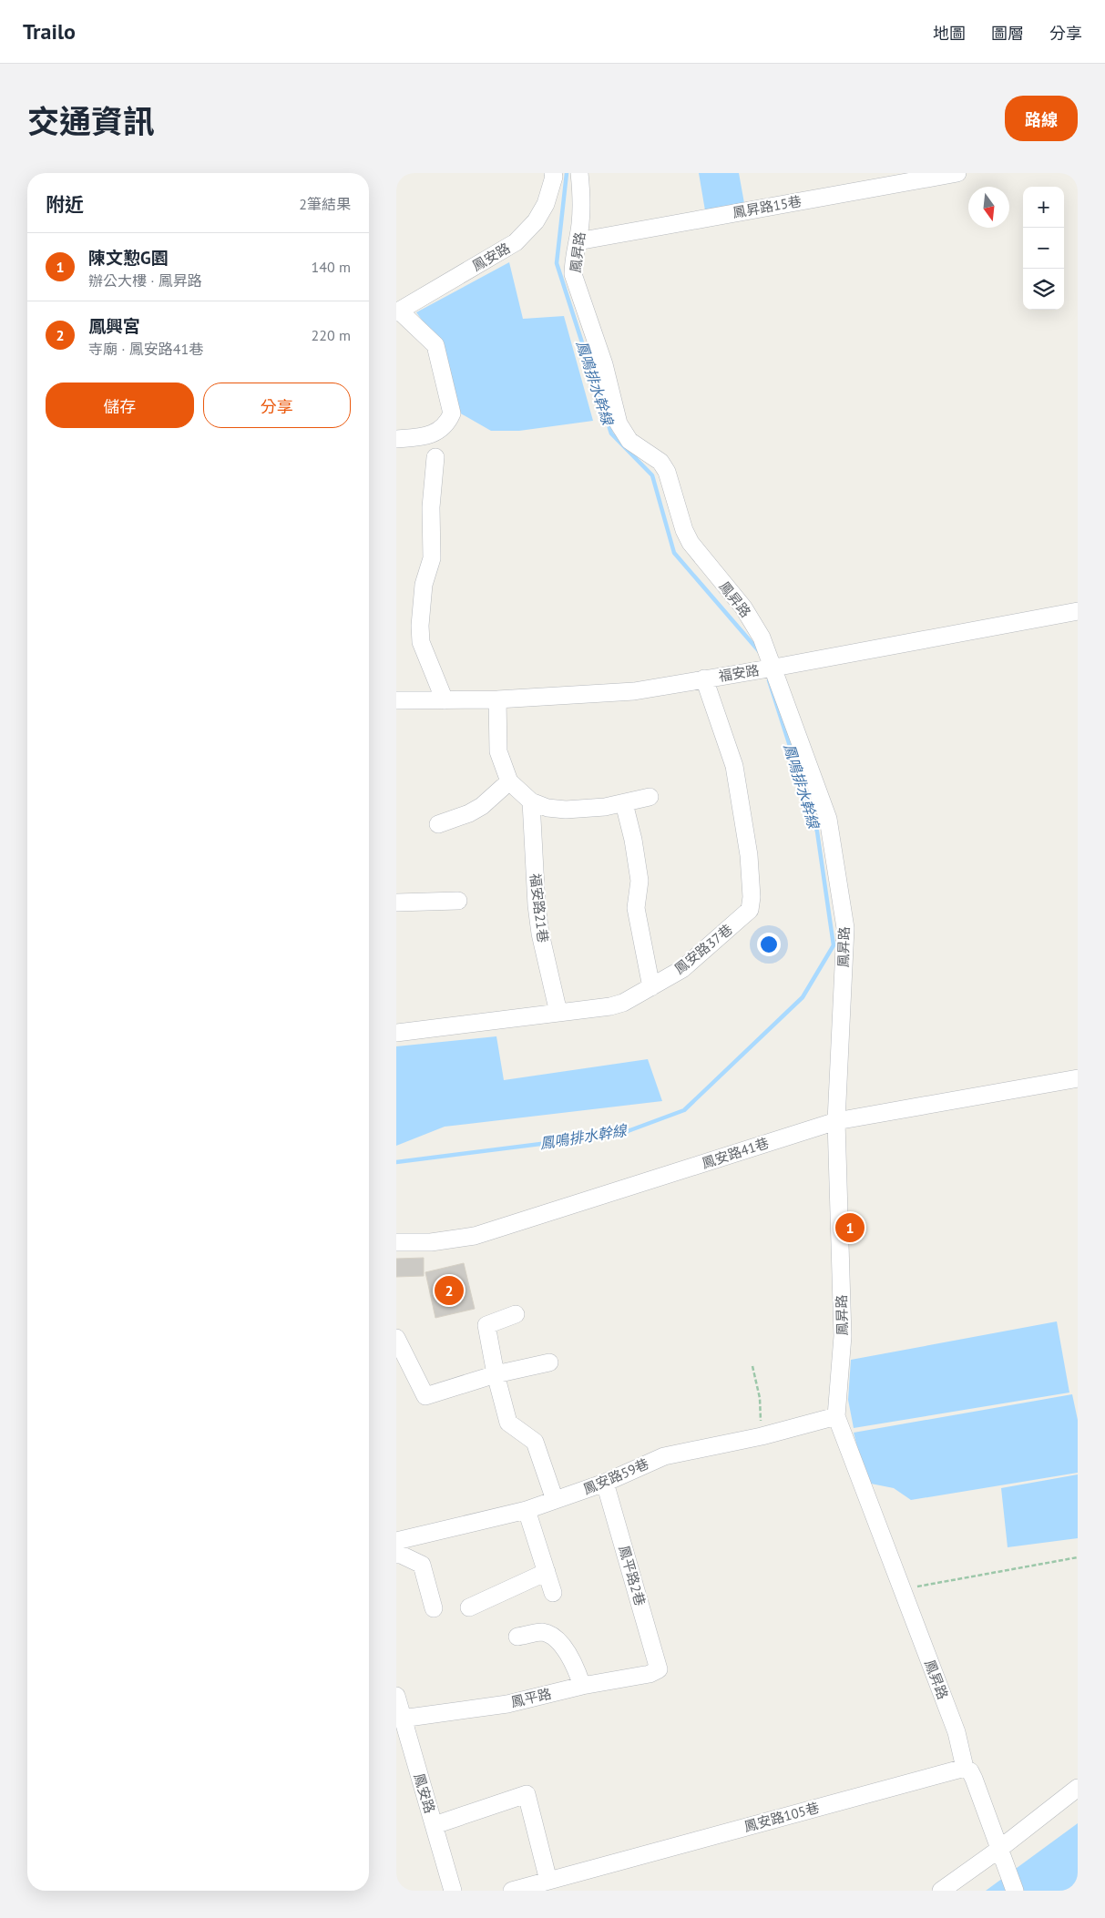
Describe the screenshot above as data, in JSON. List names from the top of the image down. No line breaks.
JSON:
{"streets":{"street":["鳳昇路15巷","鳳昇路","鳳安路","福安路","福安路21巷","鳳安路37巷","鳳安路41巷","鳳安路59巷","鳳平路2巷","鳳平路","鳳安路105巷"]},"crossings":[["鳳昇路15巷","鳳昇路"],["鳳昇路","福安路"],["鳳昇路","鳳安路41巷"],["鳳昇路","鳳安路59巷"],["鳳昇路","鳳安路105巷"],["鳳安路","鳳平路"],["福安路","鳳安路37巷"],["福安路21巷","鳳安路37巷"],["鳳安路59巷","鳳平路2巷"],["鳳平路2巷","鳳平路"]],"water":["鳳鳴排水幹線"],"north":"bottom","page":{"header":"Trailo","nav":["地圖","圖層","分享"],"title":"交通資訊","buttons":["路線",["儲存","分享"]],"heading":["附近","2筆結果"],"map_buttons":["+","−"],"list":[{"mark":"1","name":"陳文懃G園","note":"辦公大樓 · 鳳昇路","value":"140 m"},{"mark":"2","name":"鳳興宮","note":"寺廟 · 鳳安路41巷","value":"220 m"}],"pins":["1","2"]}}
